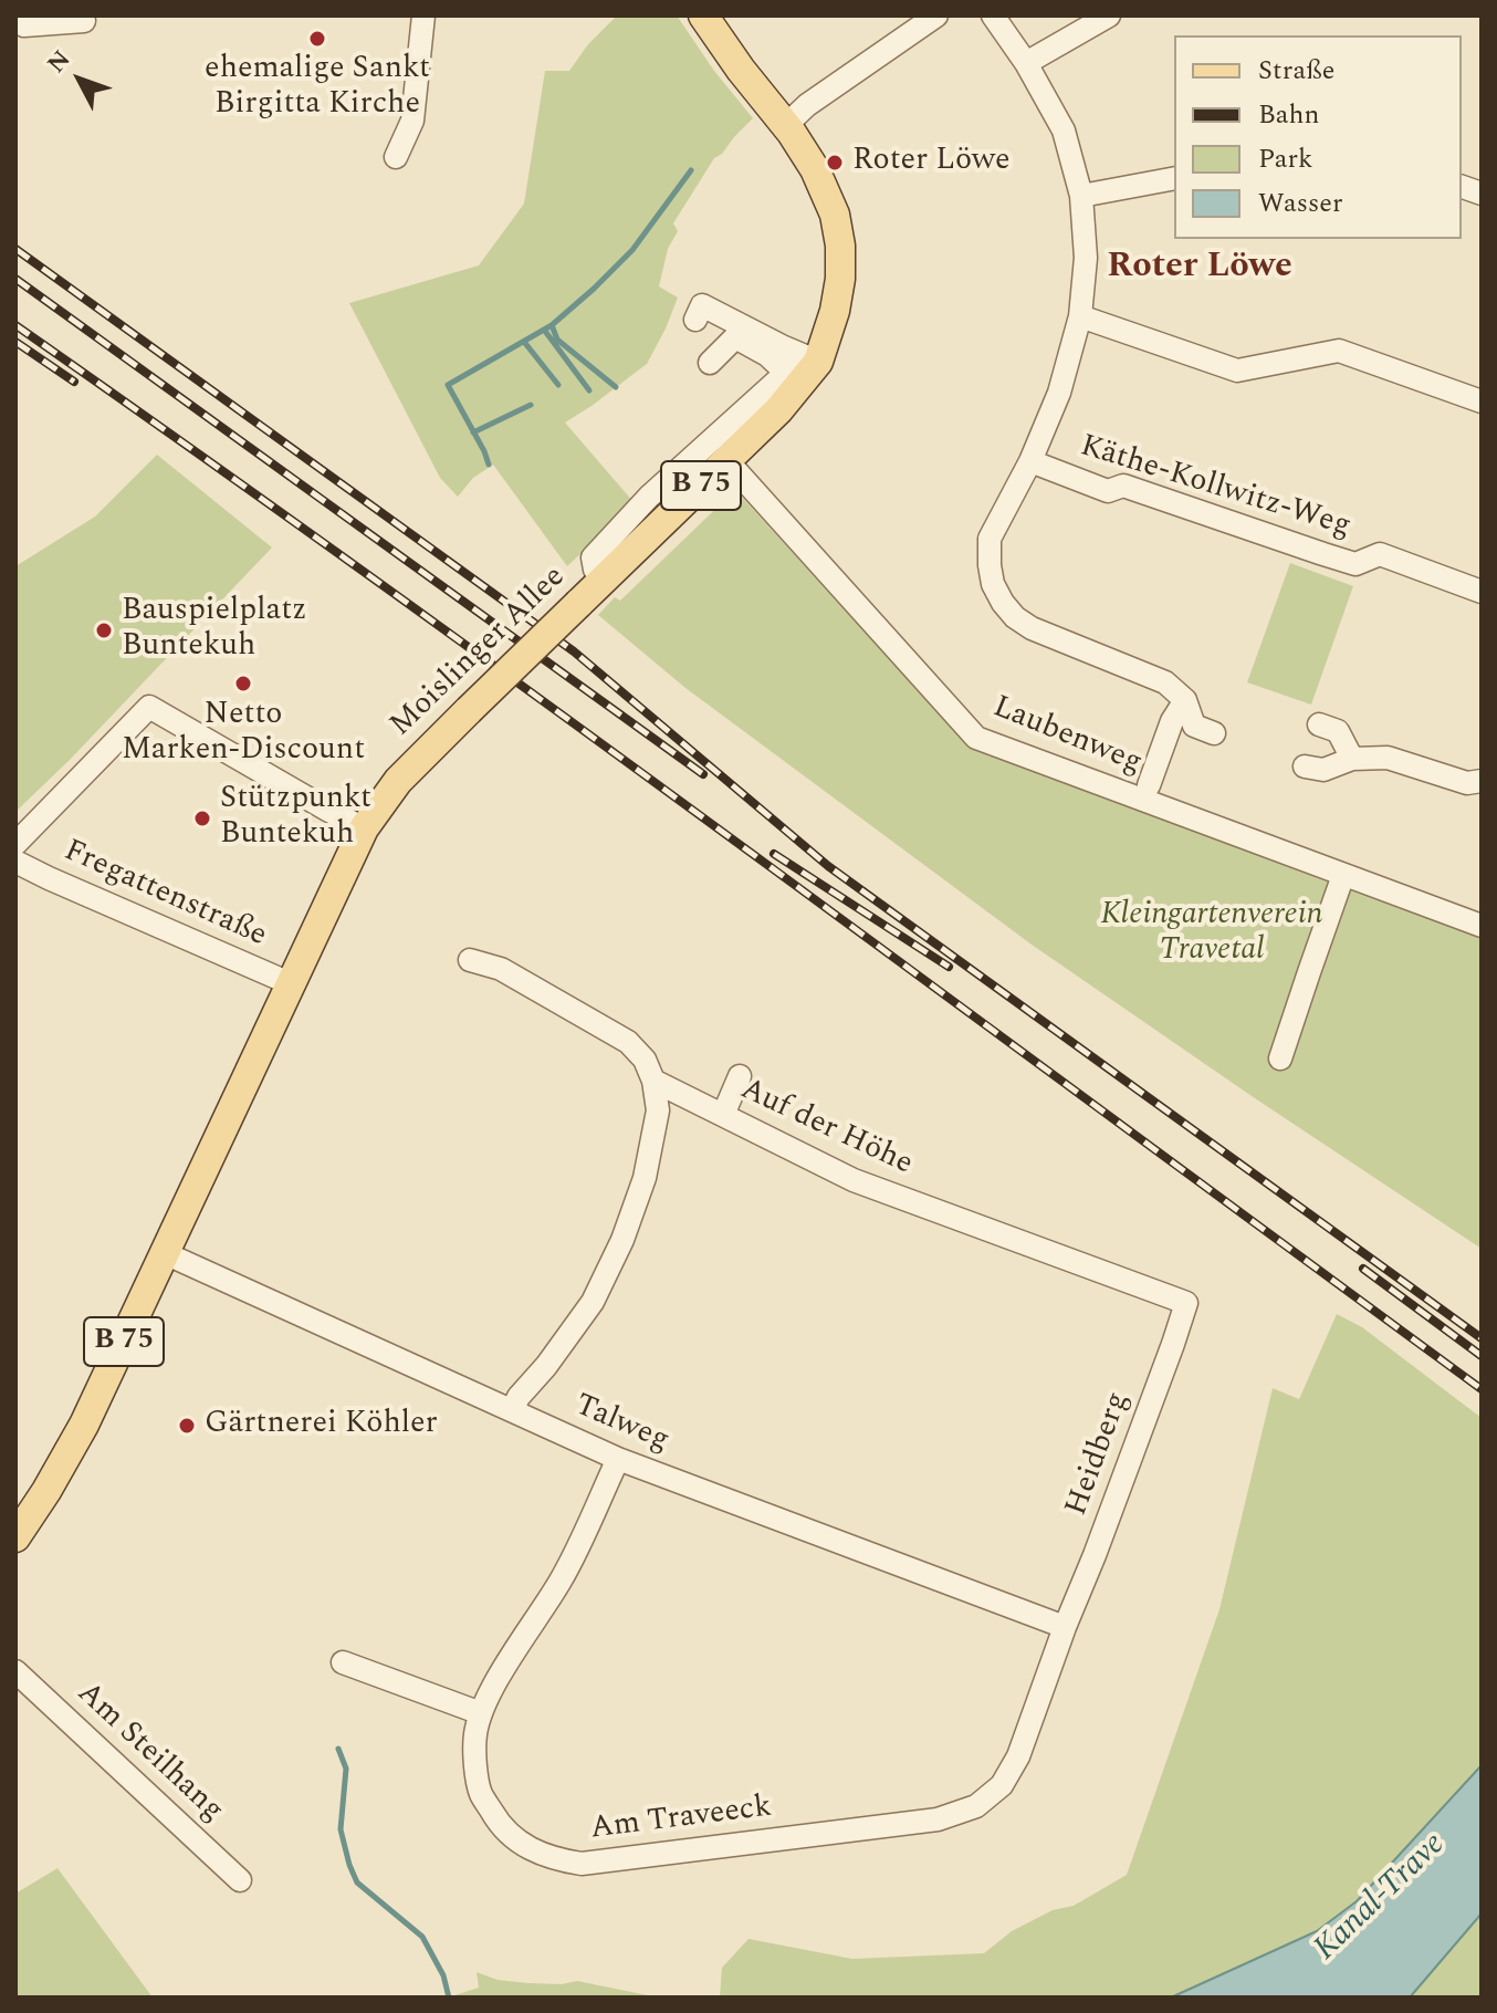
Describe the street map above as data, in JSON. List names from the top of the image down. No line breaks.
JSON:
{"streets":{"main road":["B 75","Moislinger Allee"],"street":["Käthe-Kollwitz-Weg","Laubenweg","Fregattenstraße","Auf der Höhe","Talweg","Heidberg","Am Steilhang","Am Traveeck"]},"crossings":[["Moislinger Allee","Laubenweg"],["Moislinger Allee","Fregattenstraße"],["Moislinger Allee","Talweg"],["Auf der Höhe","Heidberg"],["Talweg","Heidberg"],["Talweg","Am Traveeck"],["Heidberg","Am Traveeck"]],"districts":["Roter Löwe"],"water":["Kanal-Trave"],"parks":["Kleingartenverein Travetal"],"places":["ehemalige Sankt Birgitta Kirche","Roter Löwe","Bauspielplatz Buntekuh","Netto Marken-Discount","Stützpunkt Buntekuh","Gärtnerei Köhler"],"legend":["Straße","Bahn","Park","Wasser"],"north":"top left"}
